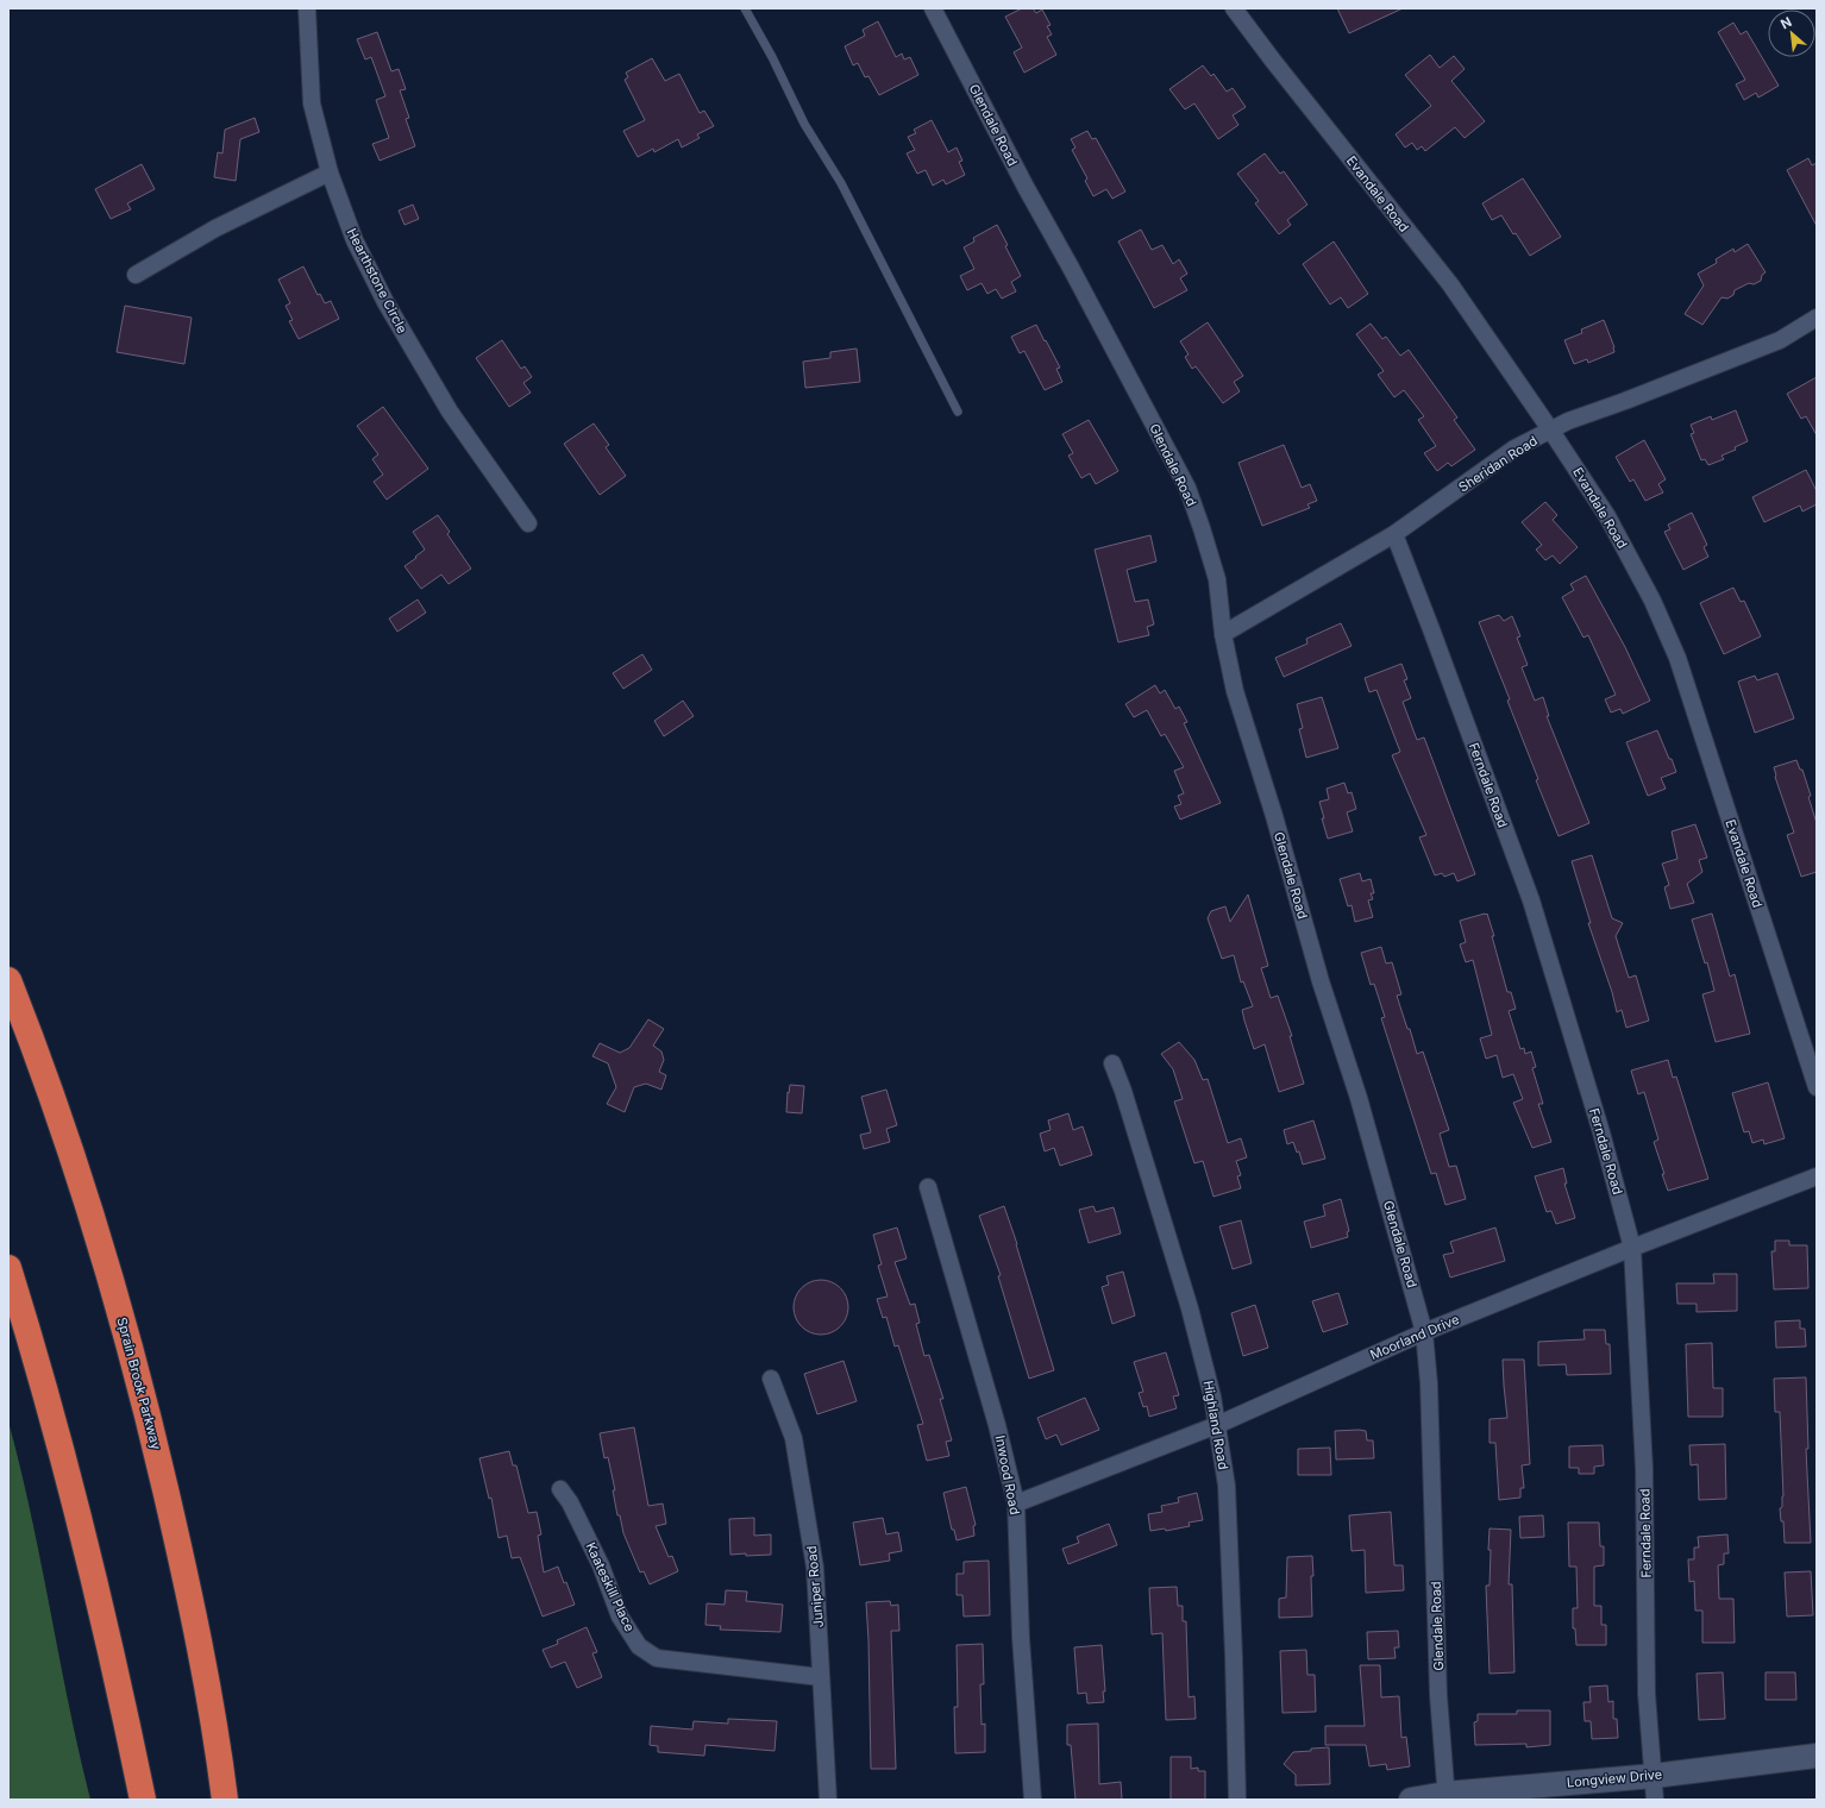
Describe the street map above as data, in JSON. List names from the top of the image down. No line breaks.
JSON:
{"streets":{"highway":["Sprain Brook Parkway"],"street":["Glendale Road","Evandale Road","Hearthstone Circle","Sheridan Road","Ferndale Road","Moorland Drive","Highland Road","Inwood Road","Kaateskill Place","Juniper Road","Longview Drive"]},"crossings":[["Glendale Road","Sheridan Road"],["Glendale Road","Moorland Drive"],["Glendale Road","Longview Drive"],["Evandale Road","Sheridan Road"],["Sheridan Road","Ferndale Road"],["Ferndale Road","Moorland Drive"],["Ferndale Road","Longview Drive"],["Moorland Drive","Highland Road"],["Moorland Drive","Inwood Road"],["Kaateskill Place","Juniper Road"]],"north":"top left"}
